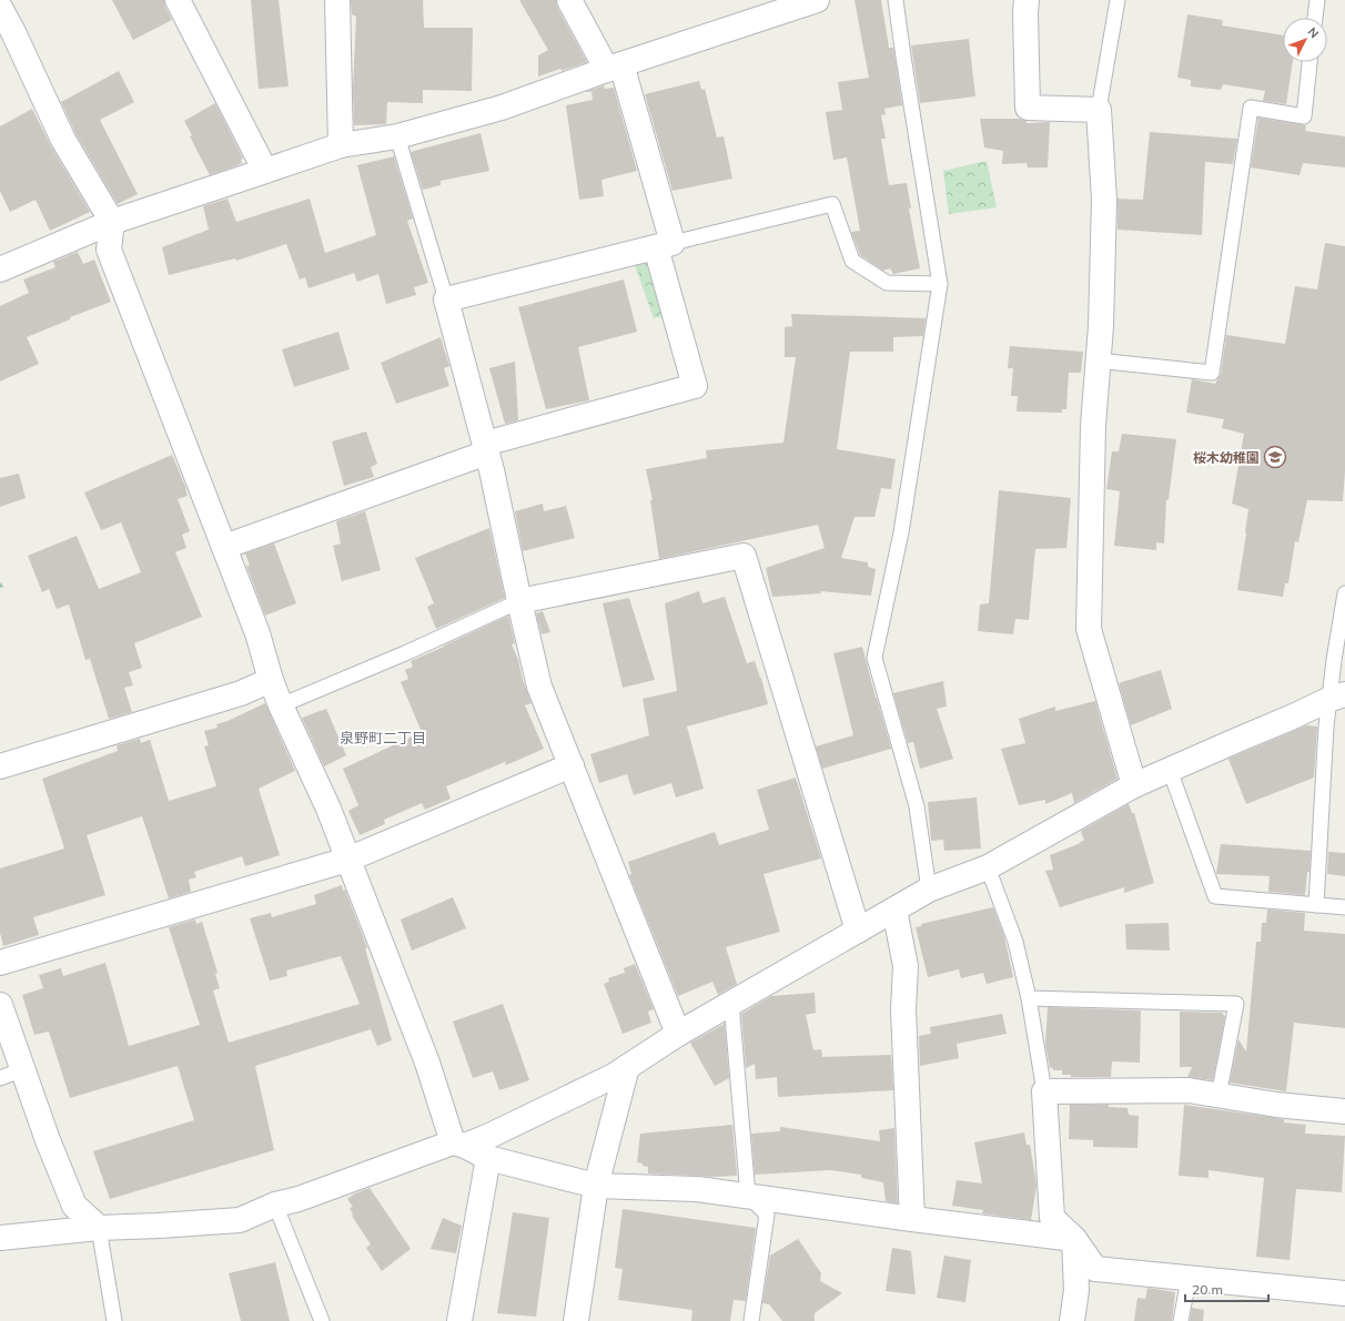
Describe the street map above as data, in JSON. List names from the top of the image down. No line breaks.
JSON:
{"districts":["泉野町二丁目"],"places":{"school or university":["桜木幼稚園"]},"scale_bar":"20 m","north":"top right"}
